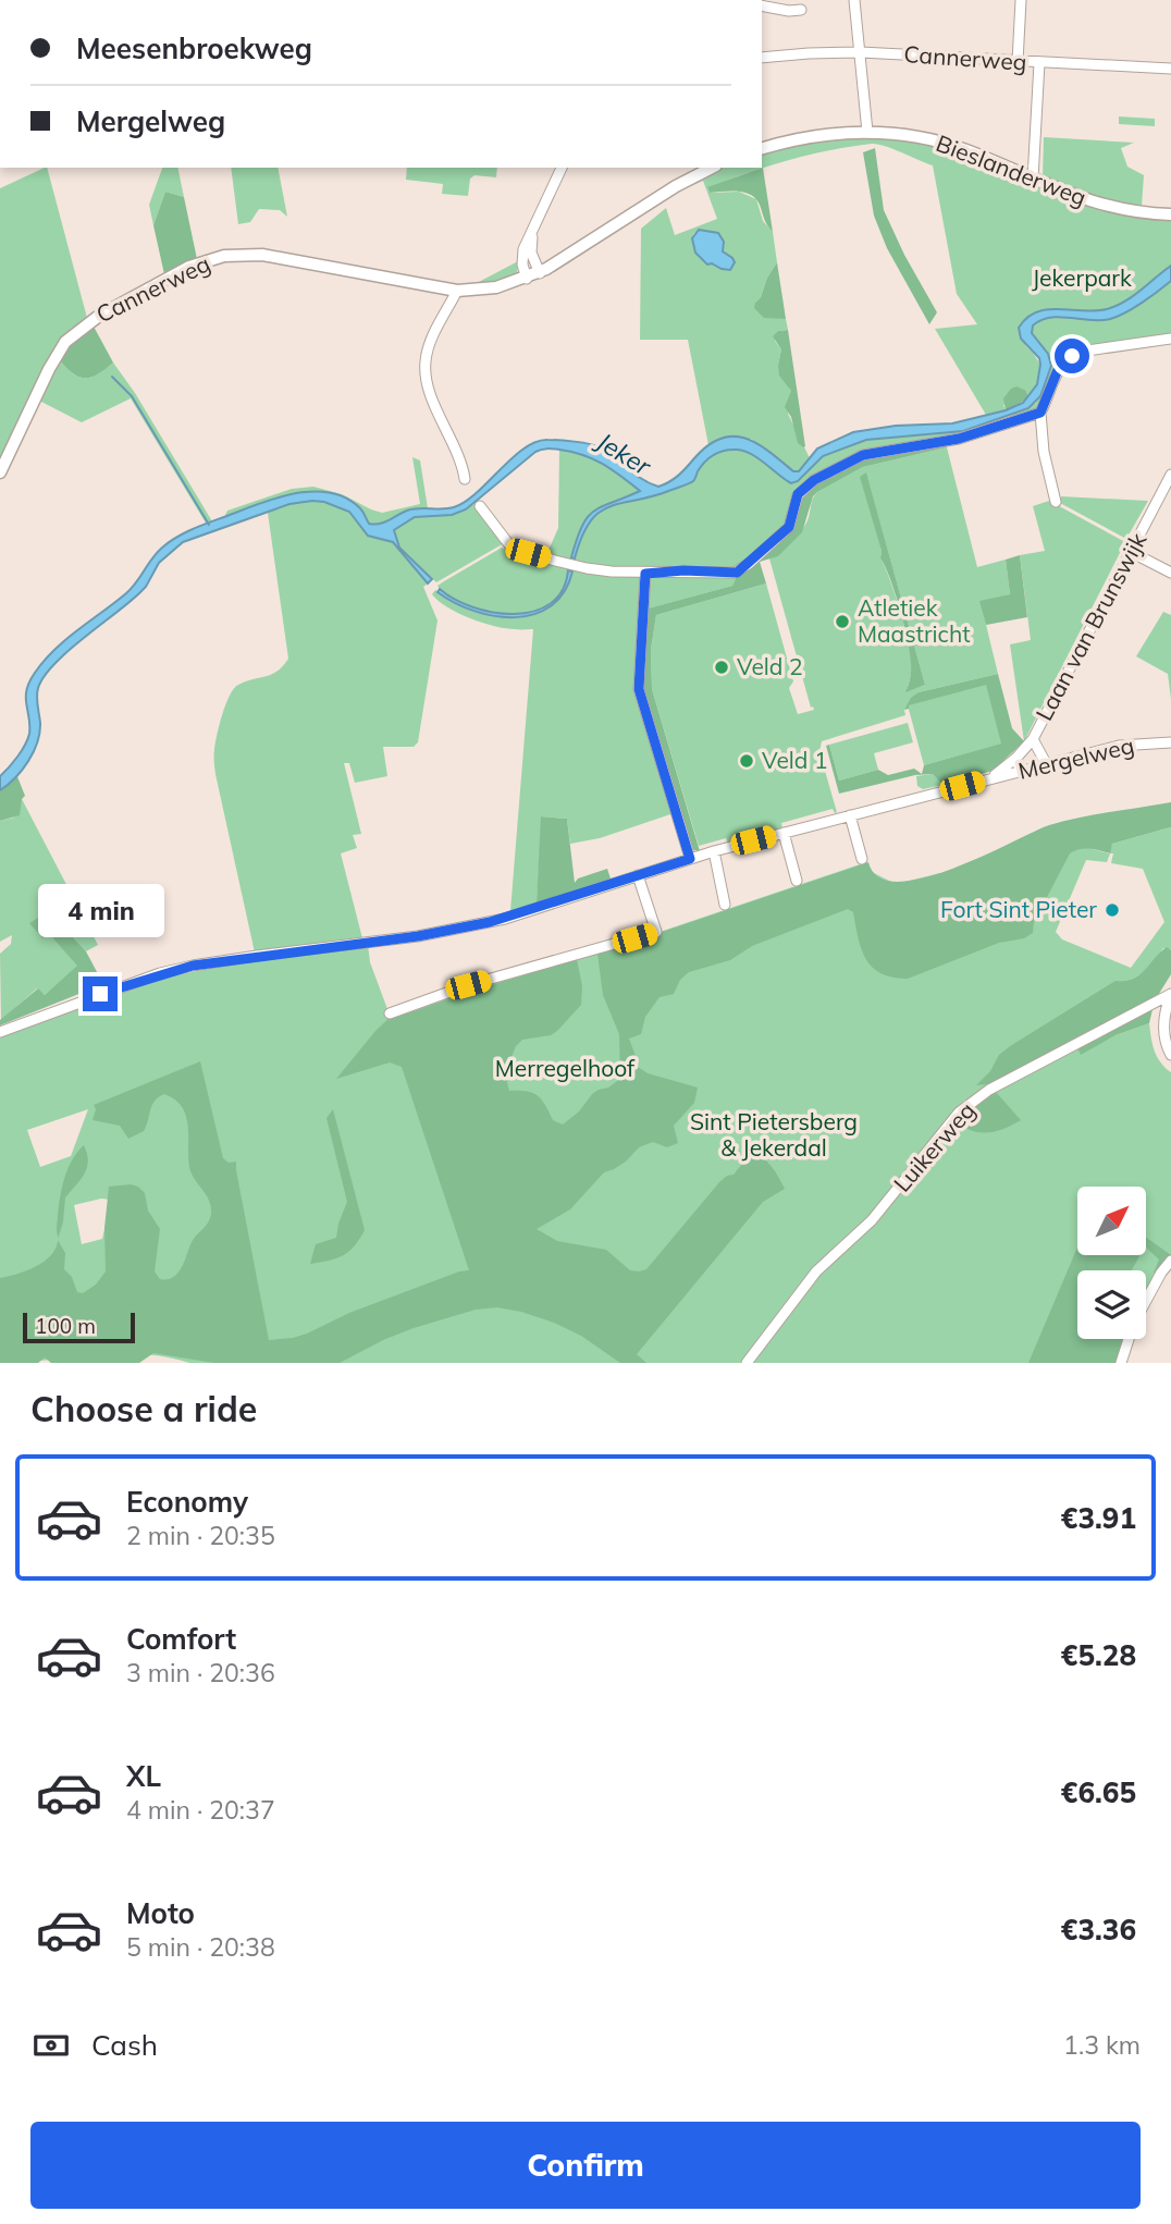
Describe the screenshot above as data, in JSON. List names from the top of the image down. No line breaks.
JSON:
{"streets":{"main road":["Cannerweg","Bieslanderweg"],"street":["Laan van Brunswijk","Mergelweg","Luikerweg"]},"crossings":[["Laan van Brunswijk","Mergelweg"]],"water":["Jeker"],"parks":["Jekerpark","Merregelhoof","Sint Pietersberg & Jekerdal"],"places":["Atletiek Maastricht","Veld 2","Veld 1","Fort Sint Pieter"],"scale_bar":"100 m","north":"top right","page":{"banner":["Meesenbroekweg","Mergelweg"],"bubble":"4 min","scale":"100 m","heading":"Choose a ride","list":[{"name":"Economy","note":"2 min · 20:35","value":"€3.91"},{"name":"Comfort","note":"3 min · 20:36","value":"€5.28"},{"name":"XL","note":"4 min · 20:37","value":"€6.65"},{"name":"Moto","note":"5 min · 20:38","value":"€3.36"}],"pay":["Cash","1.3 km"],"buttons":"Confirm"}}
